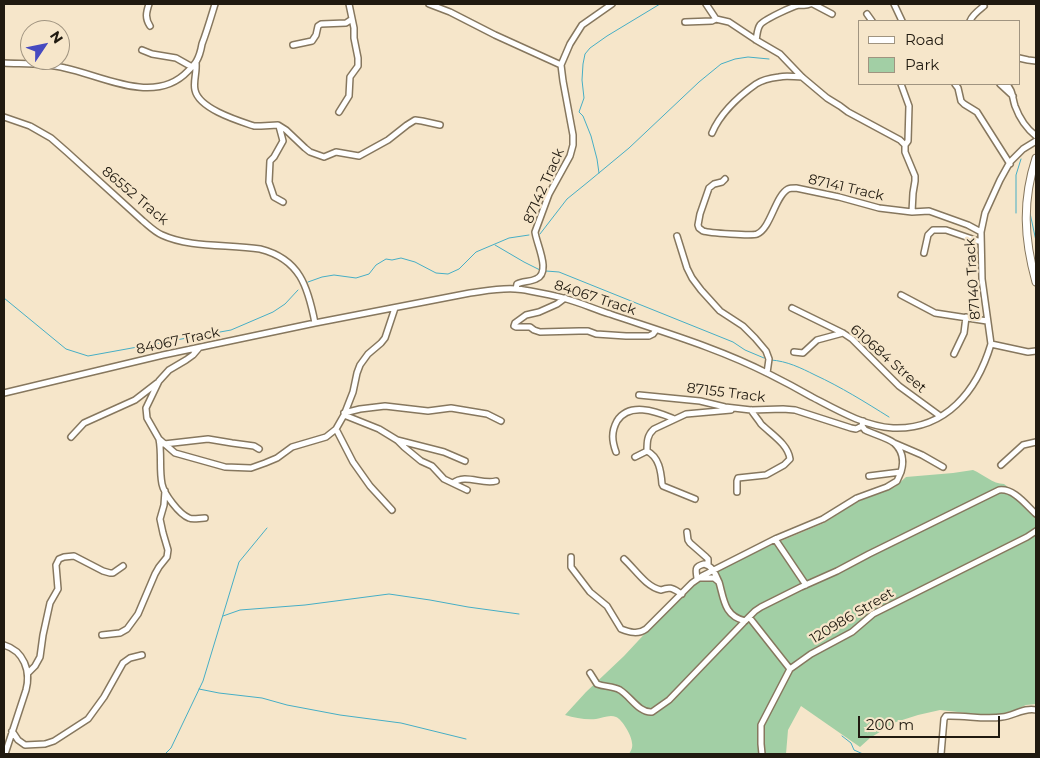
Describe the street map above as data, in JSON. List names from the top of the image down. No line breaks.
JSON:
{"streets":{"street":["87142 Track","87141 Track","86552 Track","87140 Track","84067 Track","610684 Street","87155 Track","120986 Street"]},"crossings":[["87142 Track","84067 Track"],["87141 Track","87140 Track"],["86552 Track","84067 Track"],["87140 Track","84067 Track"],["84067 Track","610684 Street"],["84067 Track","87155 Track"]],"legend":["Road","Park"],"scale_bar":"200 m","north":"top right"}
